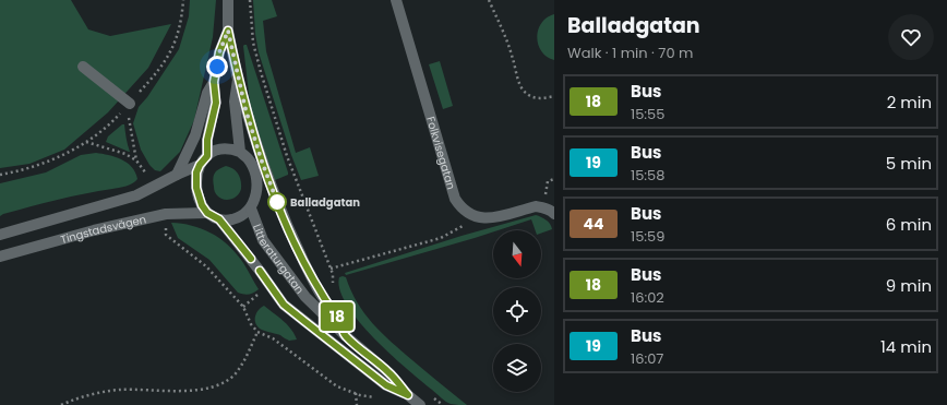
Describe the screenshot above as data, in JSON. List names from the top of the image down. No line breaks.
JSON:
{"streets":{"street":["Folkvisegatan","Tingstadsvägen","Litteraturgatan"]},"crossings":[["Tingstadsvägen","Litteraturgatan"]],"places":["Balladgatan"],"lines":["bus line 18"],"north":"bottom","page":{"on_map":"18","heading":["Balladgatan","Walk · 1 min · 70 m"],"list":[{"mark":"18","name":"Bus","note":"15:55","value":"2 min"},{"mark":"19","name":"Bus","note":"15:58","value":"5 min"},{"mark":"44","name":"Bus","note":"15:59","value":"6 min"},{"mark":"18","name":"Bus","note":"16:02","value":"9 min"},{"mark":"19","name":"Bus","note":"16:07","value":"14 min"}]}}
